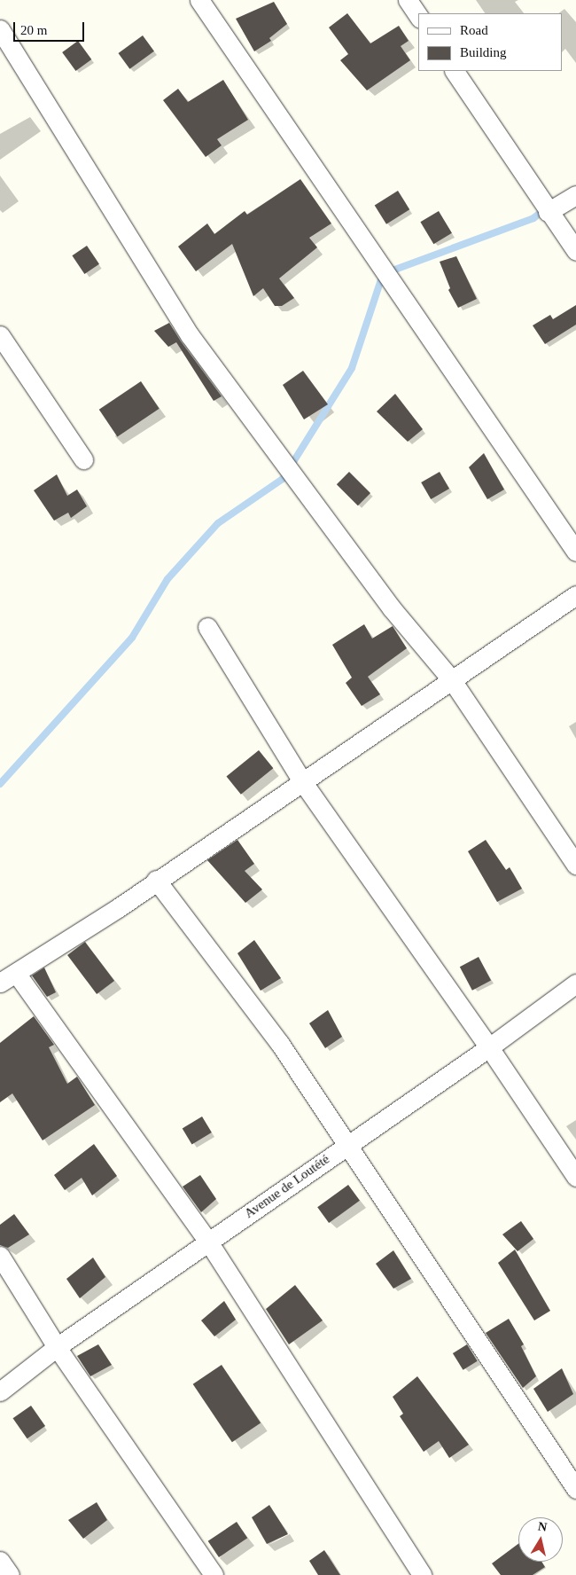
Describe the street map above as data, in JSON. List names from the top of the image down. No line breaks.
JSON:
{"streets":{"street":["Avenue de Loutété"]},"legend":["Road","Building"],"scale_bar":"20 m","north":"top"}
